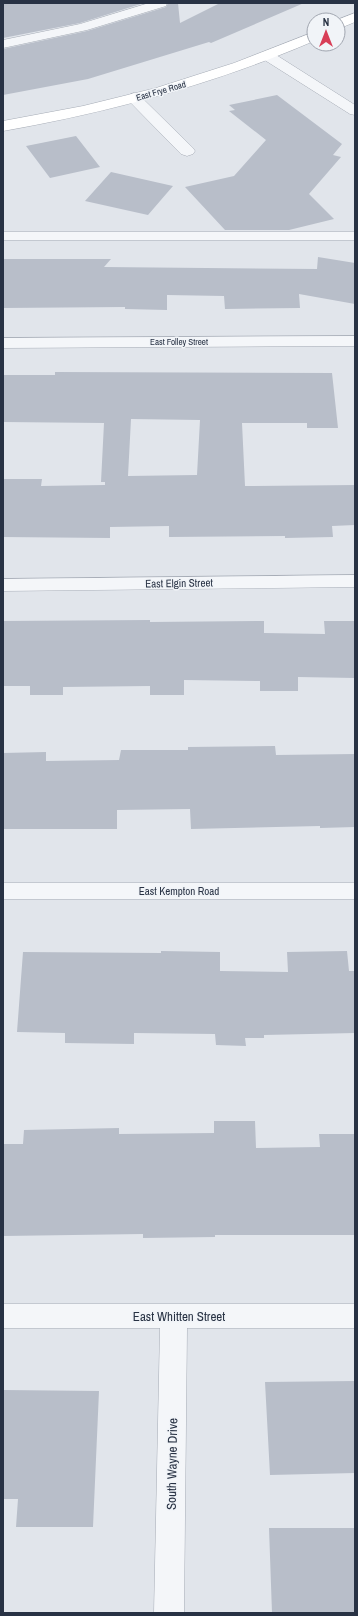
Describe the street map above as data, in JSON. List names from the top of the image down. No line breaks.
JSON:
{"streets":{"street":["East Frye Road","East Folley Street","East Elgin Street","East Kempton Road","East Whitten Street","South Wayne Drive"]},"crossings":[["East Whitten Street","South Wayne Drive"]],"north":"top"}
